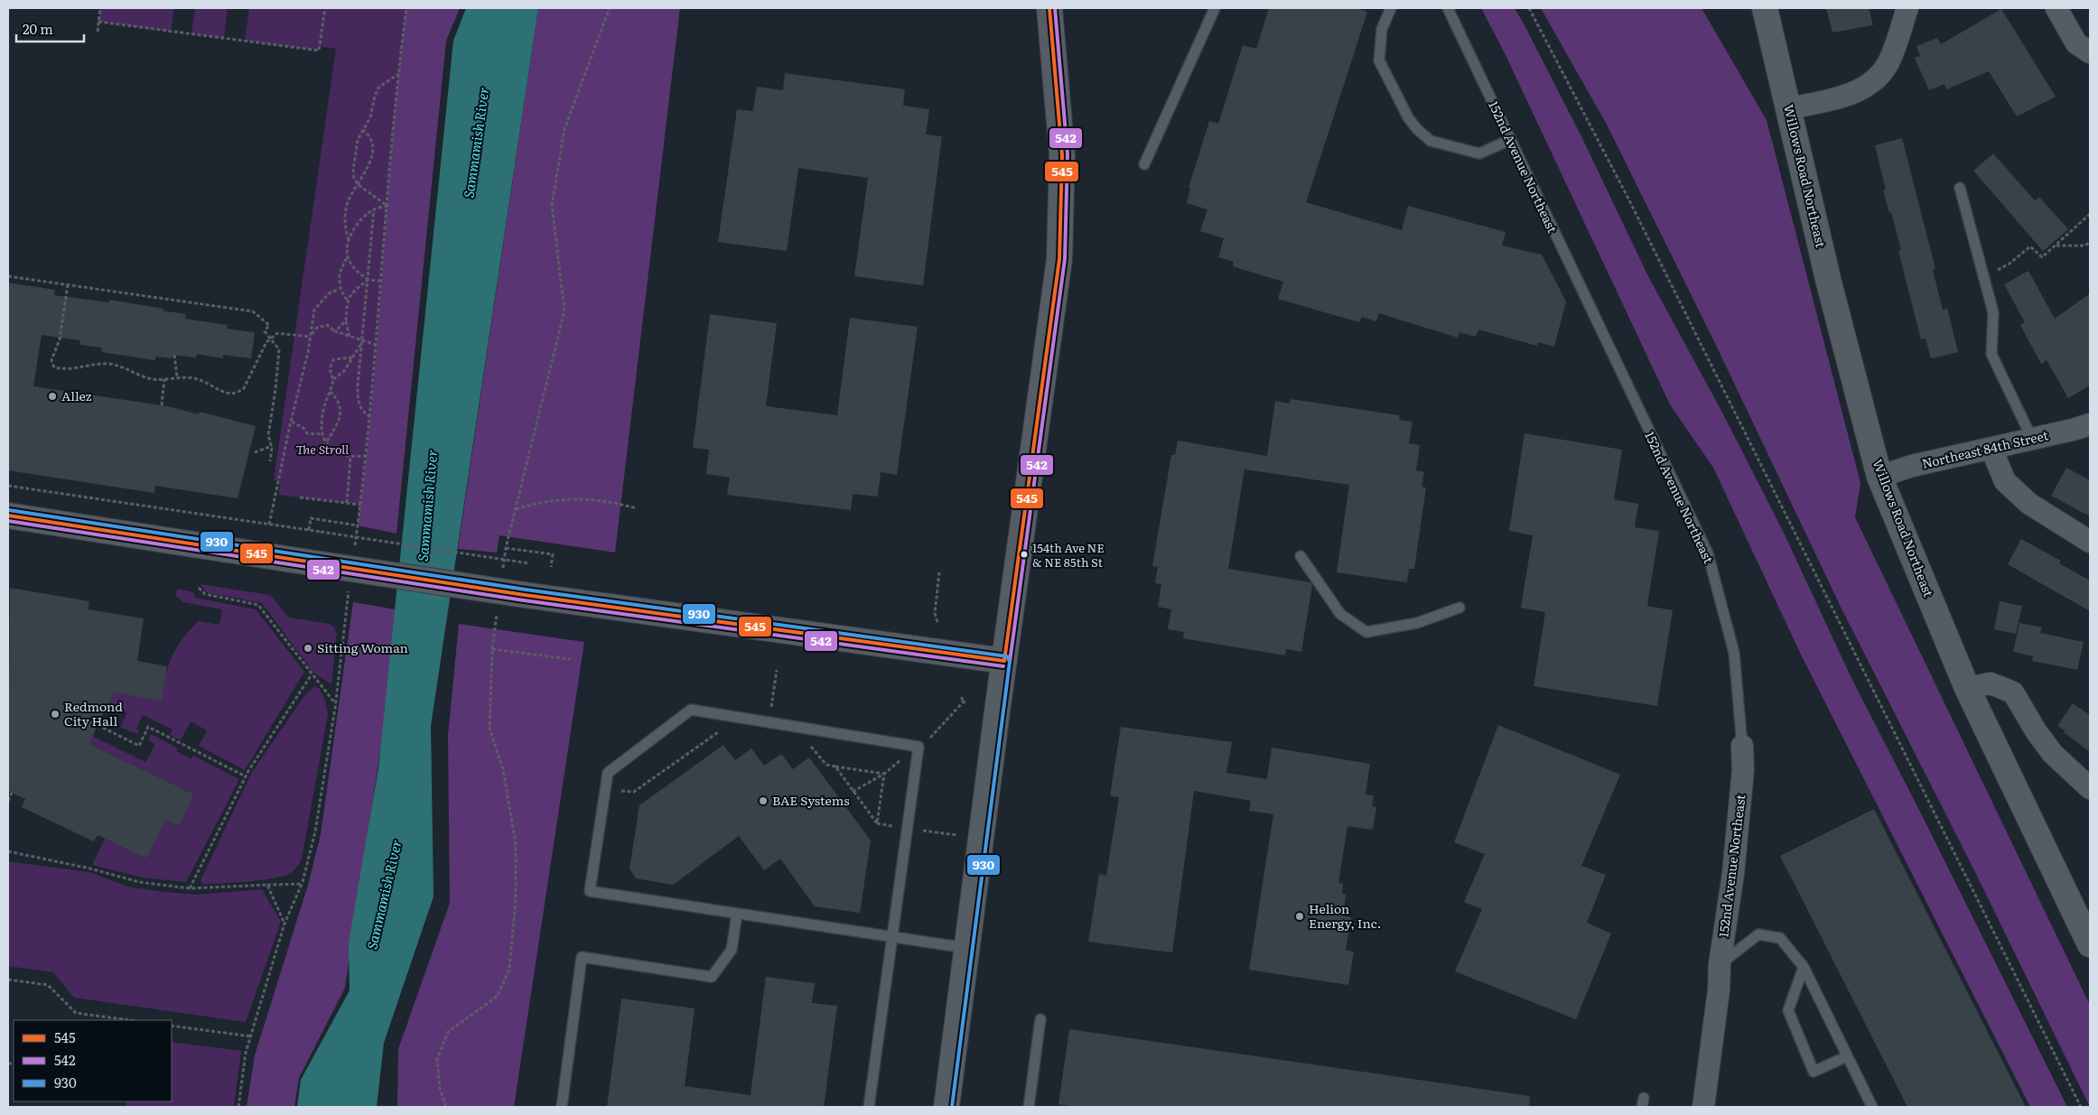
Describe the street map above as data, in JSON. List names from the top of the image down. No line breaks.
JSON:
{"streets":{"street":["152nd Avenue Northeast","Willows Road Northeast","Northeast 84th Street"]},"crossings":[["Willows Road Northeast","Northeast 84th Street"]],"water":["Sammamish River"],"parks":["The Stroll"],"places":["Allez","154th Ave NE & NE 85th St","Sitting Woman","Redmond City Hall","BAE Systems","Helion Energy, Inc."],"lines":["transit line 545","transit line 542","transit line 930"],"legend":["545","542","930"],"scale_bar":"20 m"}
